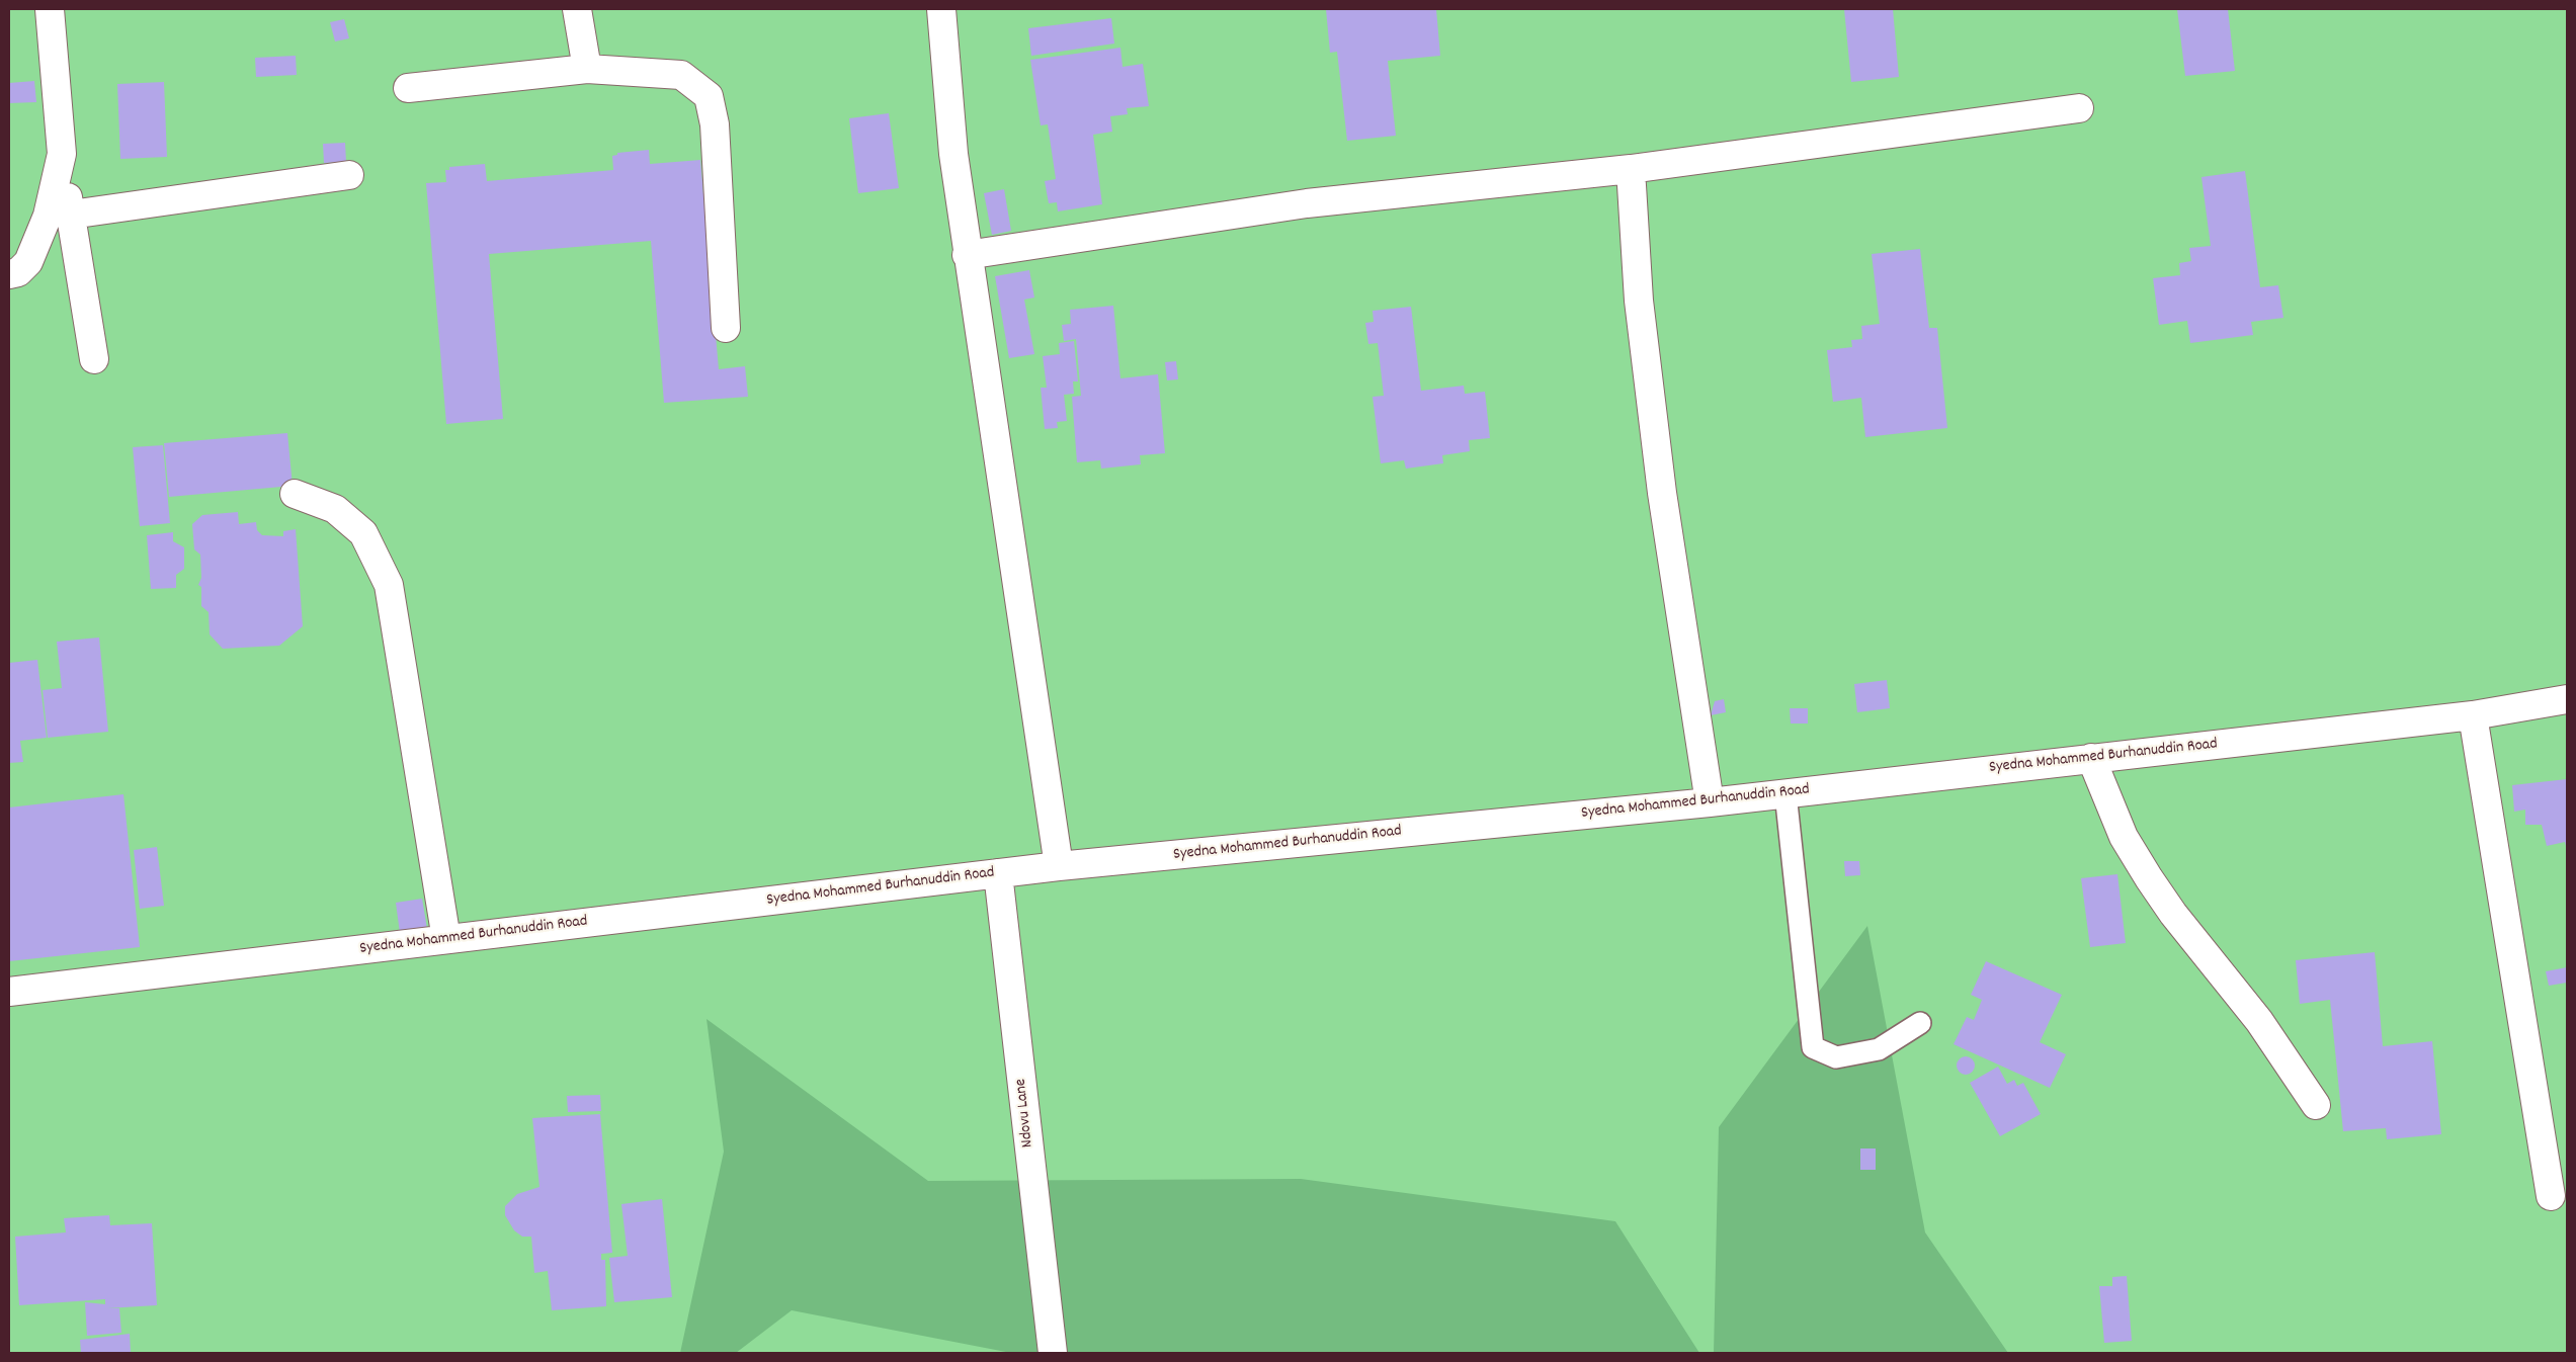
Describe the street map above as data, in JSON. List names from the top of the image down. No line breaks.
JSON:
{"streets":{"street":["Syedna Mohammed Burhanuddin Road","Ndovu Lane"]},"crossings":[["Syedna Mohammed Burhanuddin Road","Ndovu Lane"]]}
